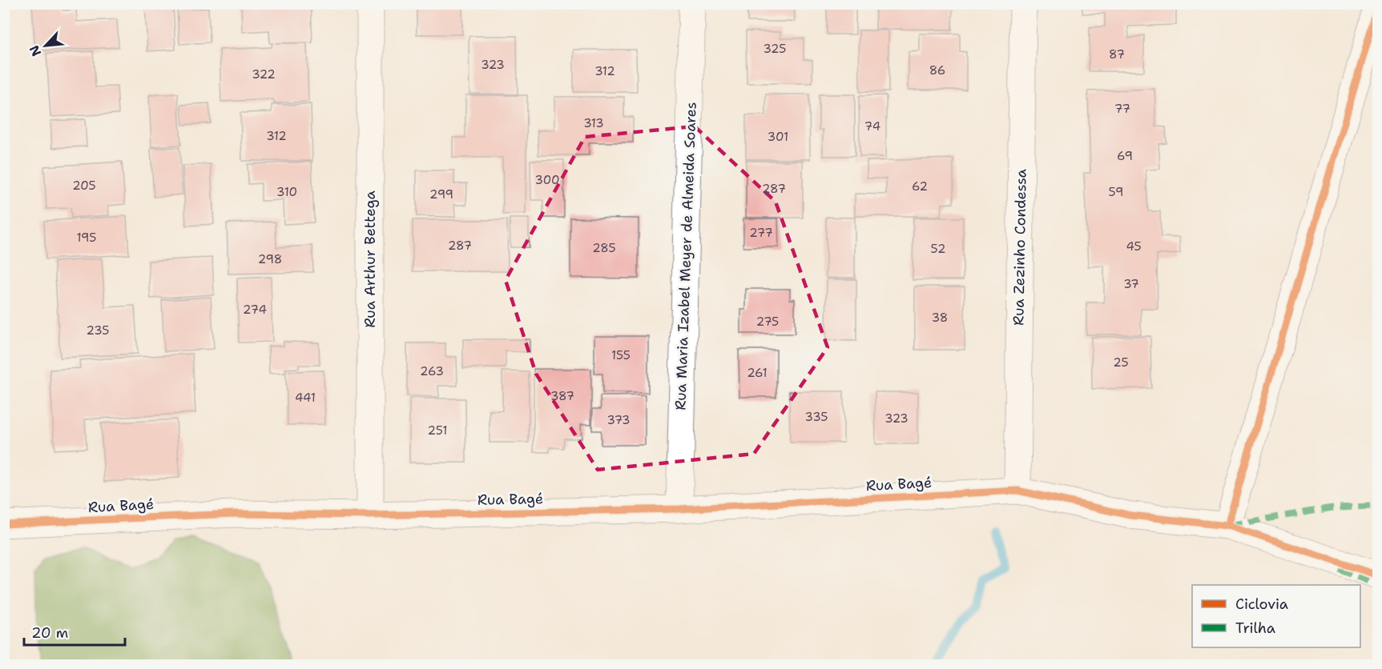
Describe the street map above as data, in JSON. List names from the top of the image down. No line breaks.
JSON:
{"streets":{"street":["Rua Zezinho Condessa","Rua Maria Izabel Meyer de Almeida Soares","Rua Arthur Bettega","Rua Bagé"]},"crossings":[["Rua Zezinho Condessa","Rua Bagé"],["Rua Maria Izabel Meyer de Almeida Soares","Rua Bagé"],["Rua Arthur Bettega","Rua Bagé"]],"house_numbers":["325","87","323","86","312","322","77","313","74","312","301","69","300","205","62","287","310","59","299","277","195","287","45","285","52","298","37","274","38","275","235","155","25","263","261","387","441","335","323","373","251"],"legend":["Ciclovia","Trilha"],"scale_bar":"20 m","north":"bottom left"}
